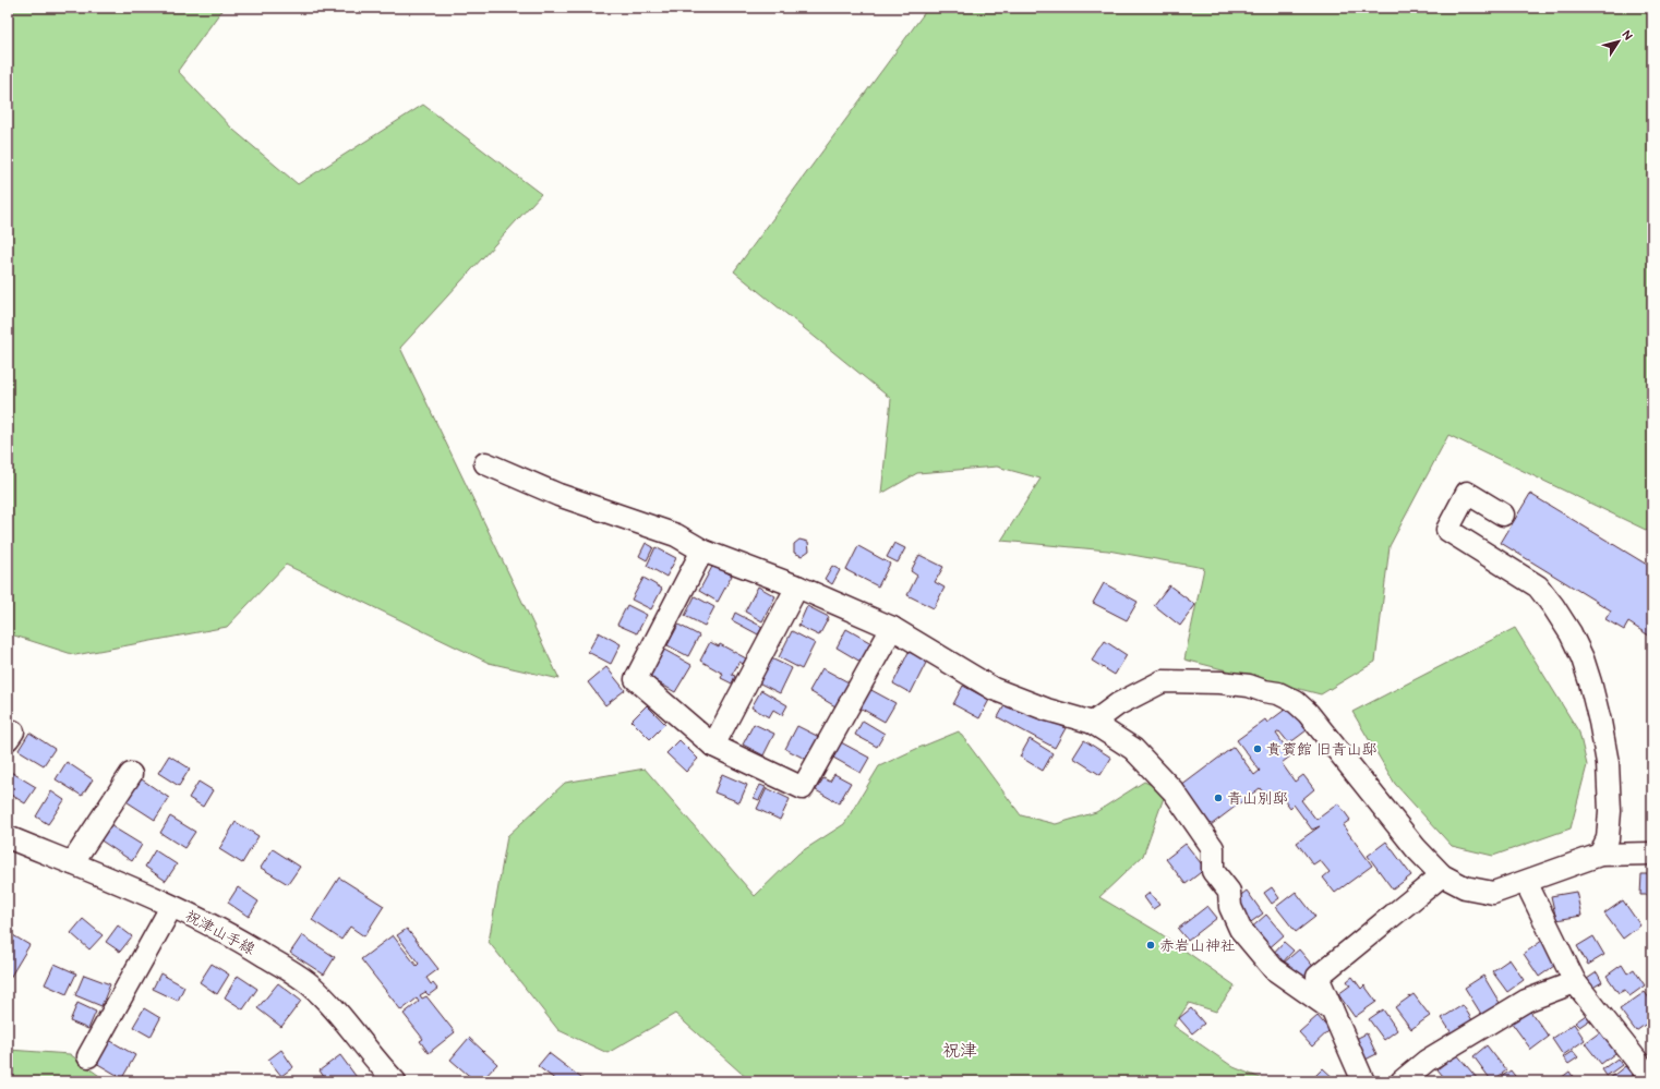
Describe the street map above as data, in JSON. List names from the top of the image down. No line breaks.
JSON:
{"streets":{"street":["祝津山手線"]},"districts":["祝津"],"places":["貴賓館 旧青山邸","青山別邸","赤岩山神社"],"north":"top right"}
